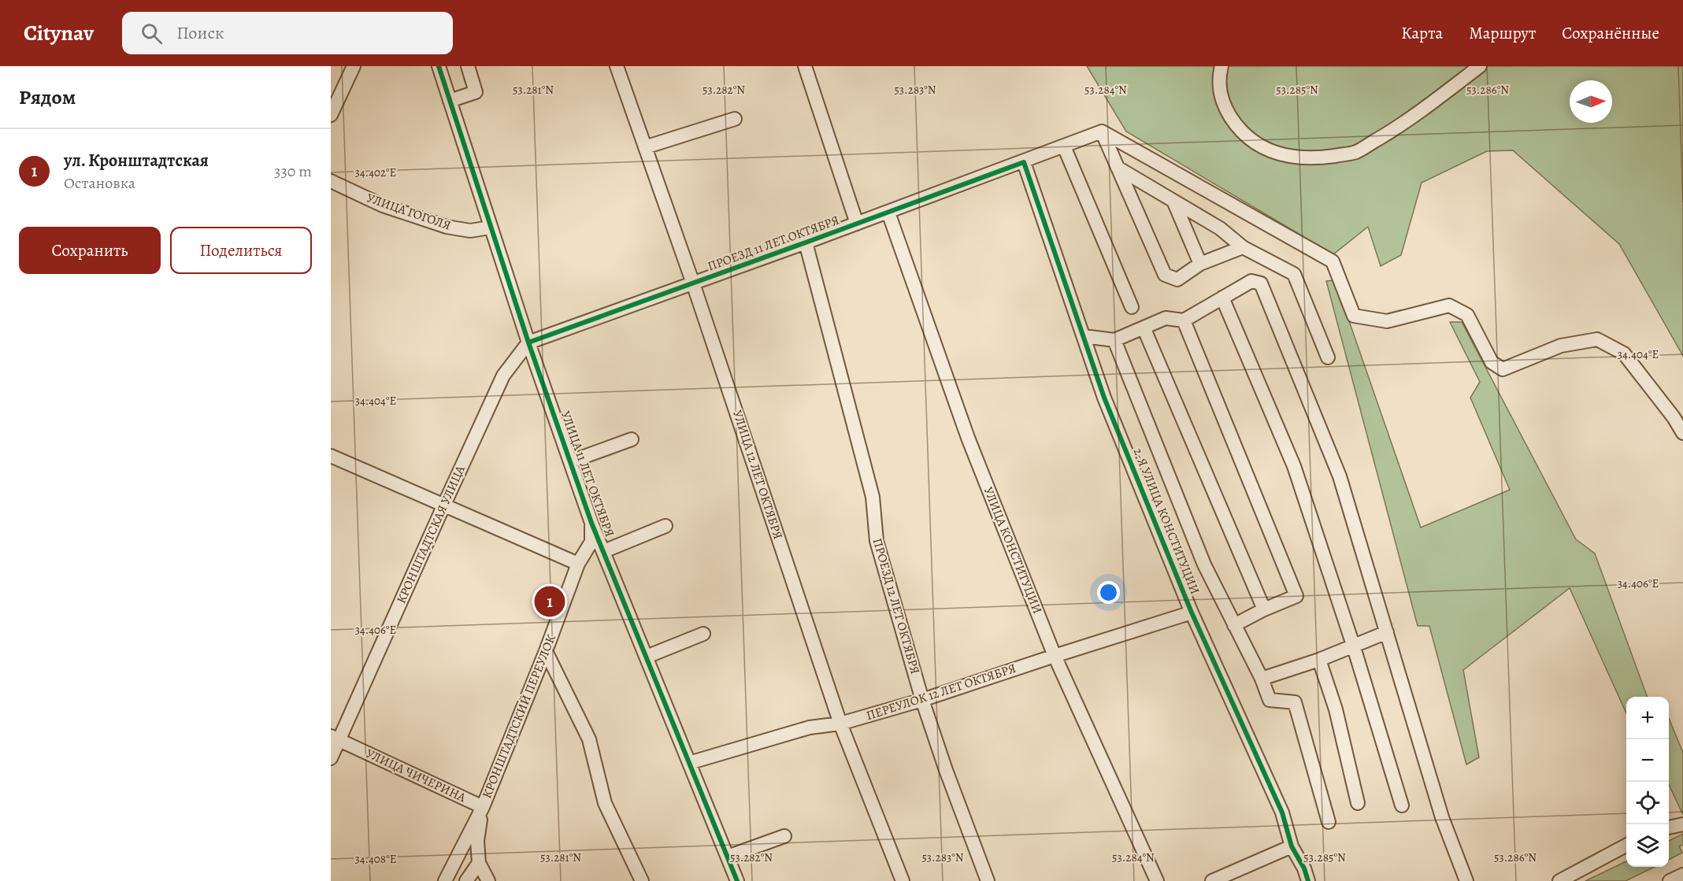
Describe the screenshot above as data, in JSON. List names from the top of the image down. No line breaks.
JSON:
{"streets":{"street":["УЛИЦА ГОГОЛЯ","ПРОЕЗД 11 ЛЕТ ОКТЯБРЯ","УЛИЦА 11 ЛЕТ ОКТЯБРЯ","УЛИЦА 12 ЛЕТ ОКТЯБРЯ","2-Я УЛИЦА КОНСТИТУЦИИ","КРОНШТАДТСКАЯ УЛИЦА","УЛИЦА КОНСТИТУЦИИ","ПРОЕЗД 12 ЛЕТ ОКТЯБРЯ","ПЕРЕУЛОК 12 ЛЕТ ОКТЯБРЯ","КРОНШТАДТСКИЙ ПЕРЕУЛОК","УЛИЦА ЧИЧЕРИНА"]},"crossings":[["УЛИЦА ГОГОЛЯ","УЛИЦА 11 ЛЕТ ОКТЯБРЯ"],["ПРОЕЗД 11 ЛЕТ ОКТЯБРЯ","УЛИЦА 11 ЛЕТ ОКТЯБРЯ"],["ПРОЕЗД 11 ЛЕТ ОКТЯБРЯ","УЛИЦА 12 ЛЕТ ОКТЯБРЯ"],["ПРОЕЗД 11 ЛЕТ ОКТЯБРЯ","2-Я УЛИЦА КОНСТИТУЦИИ"],["ПРОЕЗД 11 ЛЕТ ОКТЯБРЯ","КРОНШТАДТСКАЯ УЛИЦА"],["ПРОЕЗД 11 ЛЕТ ОКТЯБРЯ","УЛИЦА КОНСТИТУЦИИ"],["ПРОЕЗД 11 ЛЕТ ОКТЯБРЯ","ПРОЕЗД 12 ЛЕТ ОКТЯБРЯ"],["УЛИЦА 11 ЛЕТ ОКТЯБРЯ","КРОНШТАДТСКАЯ УЛИЦА"],["УЛИЦА 11 ЛЕТ ОКТЯБРЯ","ПЕРЕУЛОК 12 ЛЕТ ОКТЯБРЯ"],["УЛИЦА 11 ЛЕТ ОКТЯБРЯ","КРОНШТАДТСКИЙ ПЕРЕУЛОК"],["УЛИЦА 12 ЛЕТ ОКТЯБРЯ","ПЕРЕУЛОК 12 ЛЕТ ОКТЯБРЯ"],["2-Я УЛИЦА КОНСТИТУЦИИ","ПЕРЕУЛОК 12 ЛЕТ ОКТЯБРЯ"],["КРОНШТАДТСКАЯ УЛИЦА","УЛИЦА ЧИЧЕРИНА"],["УЛИЦА КОНСТИТУЦИИ","ПЕРЕУЛОК 12 ЛЕТ ОКТЯБРЯ"],["ПРОЕЗД 12 ЛЕТ ОКТЯБРЯ","ПЕРЕУЛОК 12 ЛЕТ ОКТЯБРЯ"],["КРОНШТАДТСКИЙ ПЕРЕУЛОК","УЛИЦА ЧИЧЕРИНА"]],"north":"right","page":{"header":"Citynav","search":"Поиск","nav":["Карта","Маршрут","Сохранённые"],"heading":"Рядом","list":[{"mark":"1","name":"ул. Кронштадтская","note":"Остановка","value":"330 m"}],"buttons":["Сохранить","Поделиться"],"pins":"1","map_buttons":["+","−"]},"coordinates":["53.281°N","53.282°N","53.283°N","53.284°N","53.285°N","53.286°N","34.402°E","34.404°E","34.406°E","34.408°E"]}
